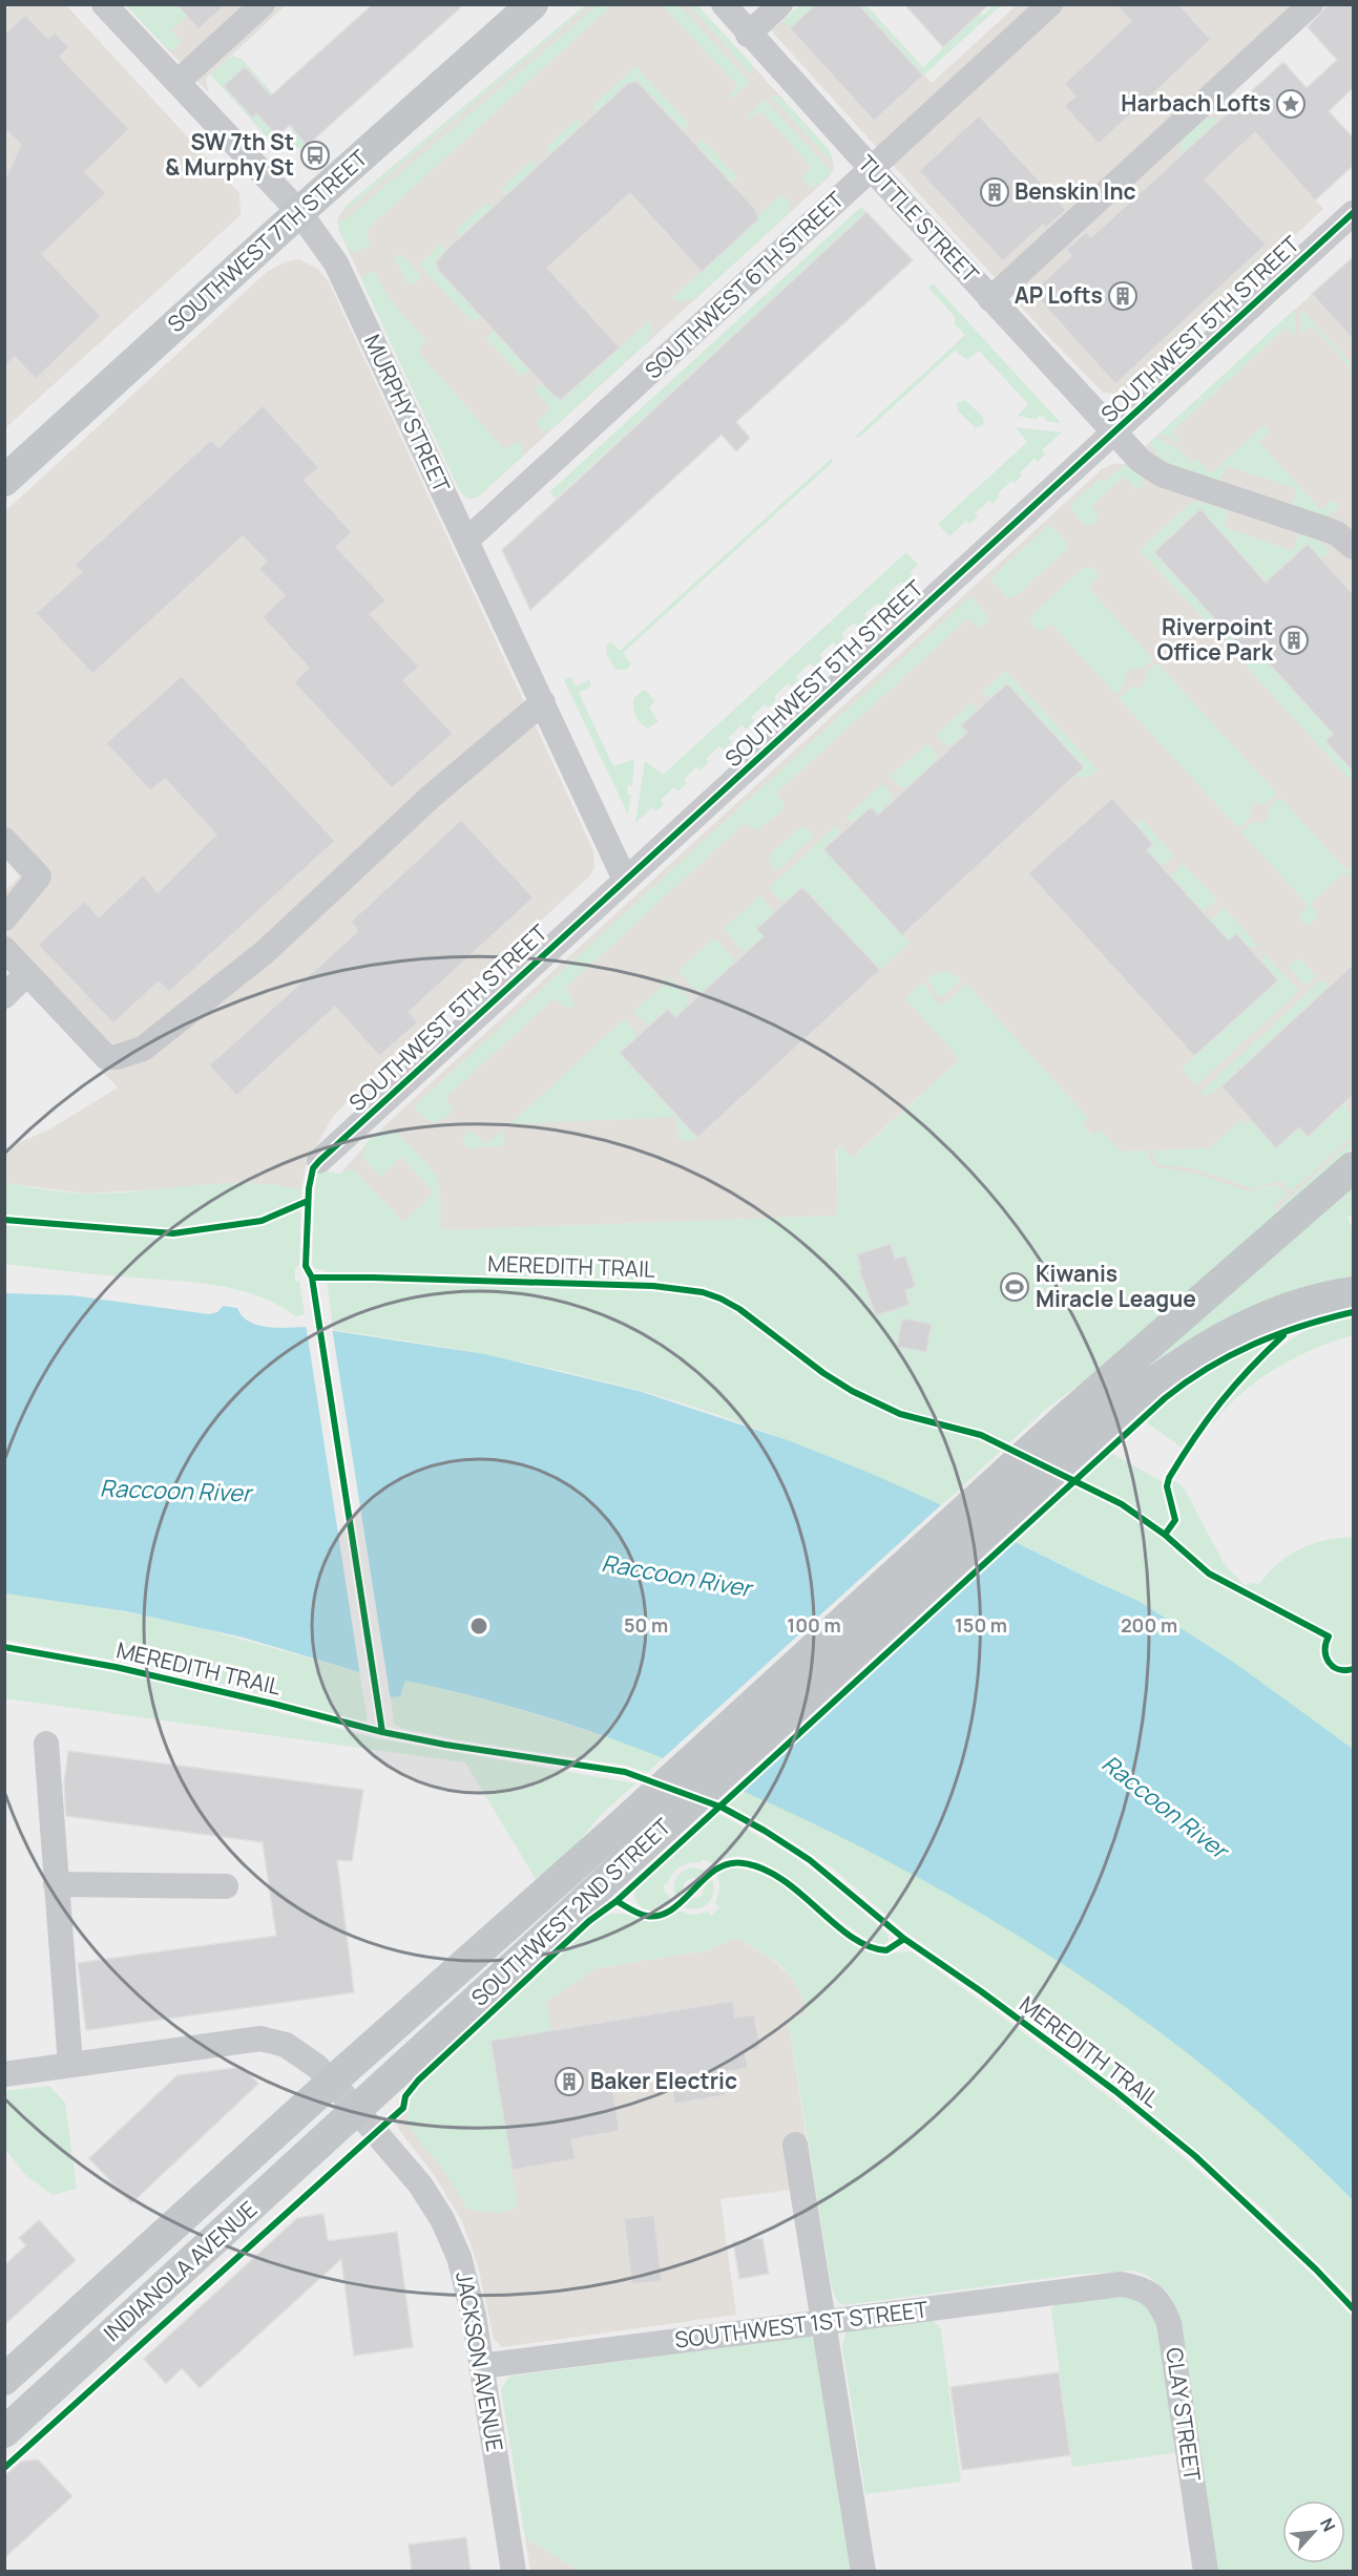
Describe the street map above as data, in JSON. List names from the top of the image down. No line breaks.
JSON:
{"streets":{"main road":["SOUTHWEST 7TH STREET","SOUTHWEST 2ND STREET","INDIANOLA AVENUE"],"street":["TUTTLE STREET","SOUTHWEST 6TH STREET","SOUTHWEST 5TH STREET","MURPHY STREET","SOUTHWEST 1ST STREET","JACKSON AVENUE","CLAY STREET"],"cycle path":["MEREDITH TRAIL"]},"crossings":[["TUTTLE STREET","SOUTHWEST 6TH STREET"],["TUTTLE STREET","SOUTHWEST 5TH STREET"],["SOUTHWEST 7TH STREET","MURPHY STREET"],["SOUTHWEST 6TH STREET","MURPHY STREET"],["SOUTHWEST 5TH STREET","MURPHY STREET"],["SOUTHWEST 2ND STREET","INDIANOLA AVENUE"],["SOUTHWEST 2ND STREET","JACKSON AVENUE"],["INDIANOLA AVENUE","JACKSON AVENUE"],["SOUTHWEST 1ST STREET","JACKSON AVENUE"],["SOUTHWEST 1ST STREET","CLAY STREET"]],"water":["Raccoon River"],"places":{"place":["Harbach Lofts"],"bus stop":["SW 7th St & Murphy St"],"building":["Benskin Inc","AP Lofts","Riverpoint Office Park","Baker Electric"],"sports":["Kiwanis Miracle League"]},"north":"top right","rings":["50 m","100 m","150 m","200 m"]}
